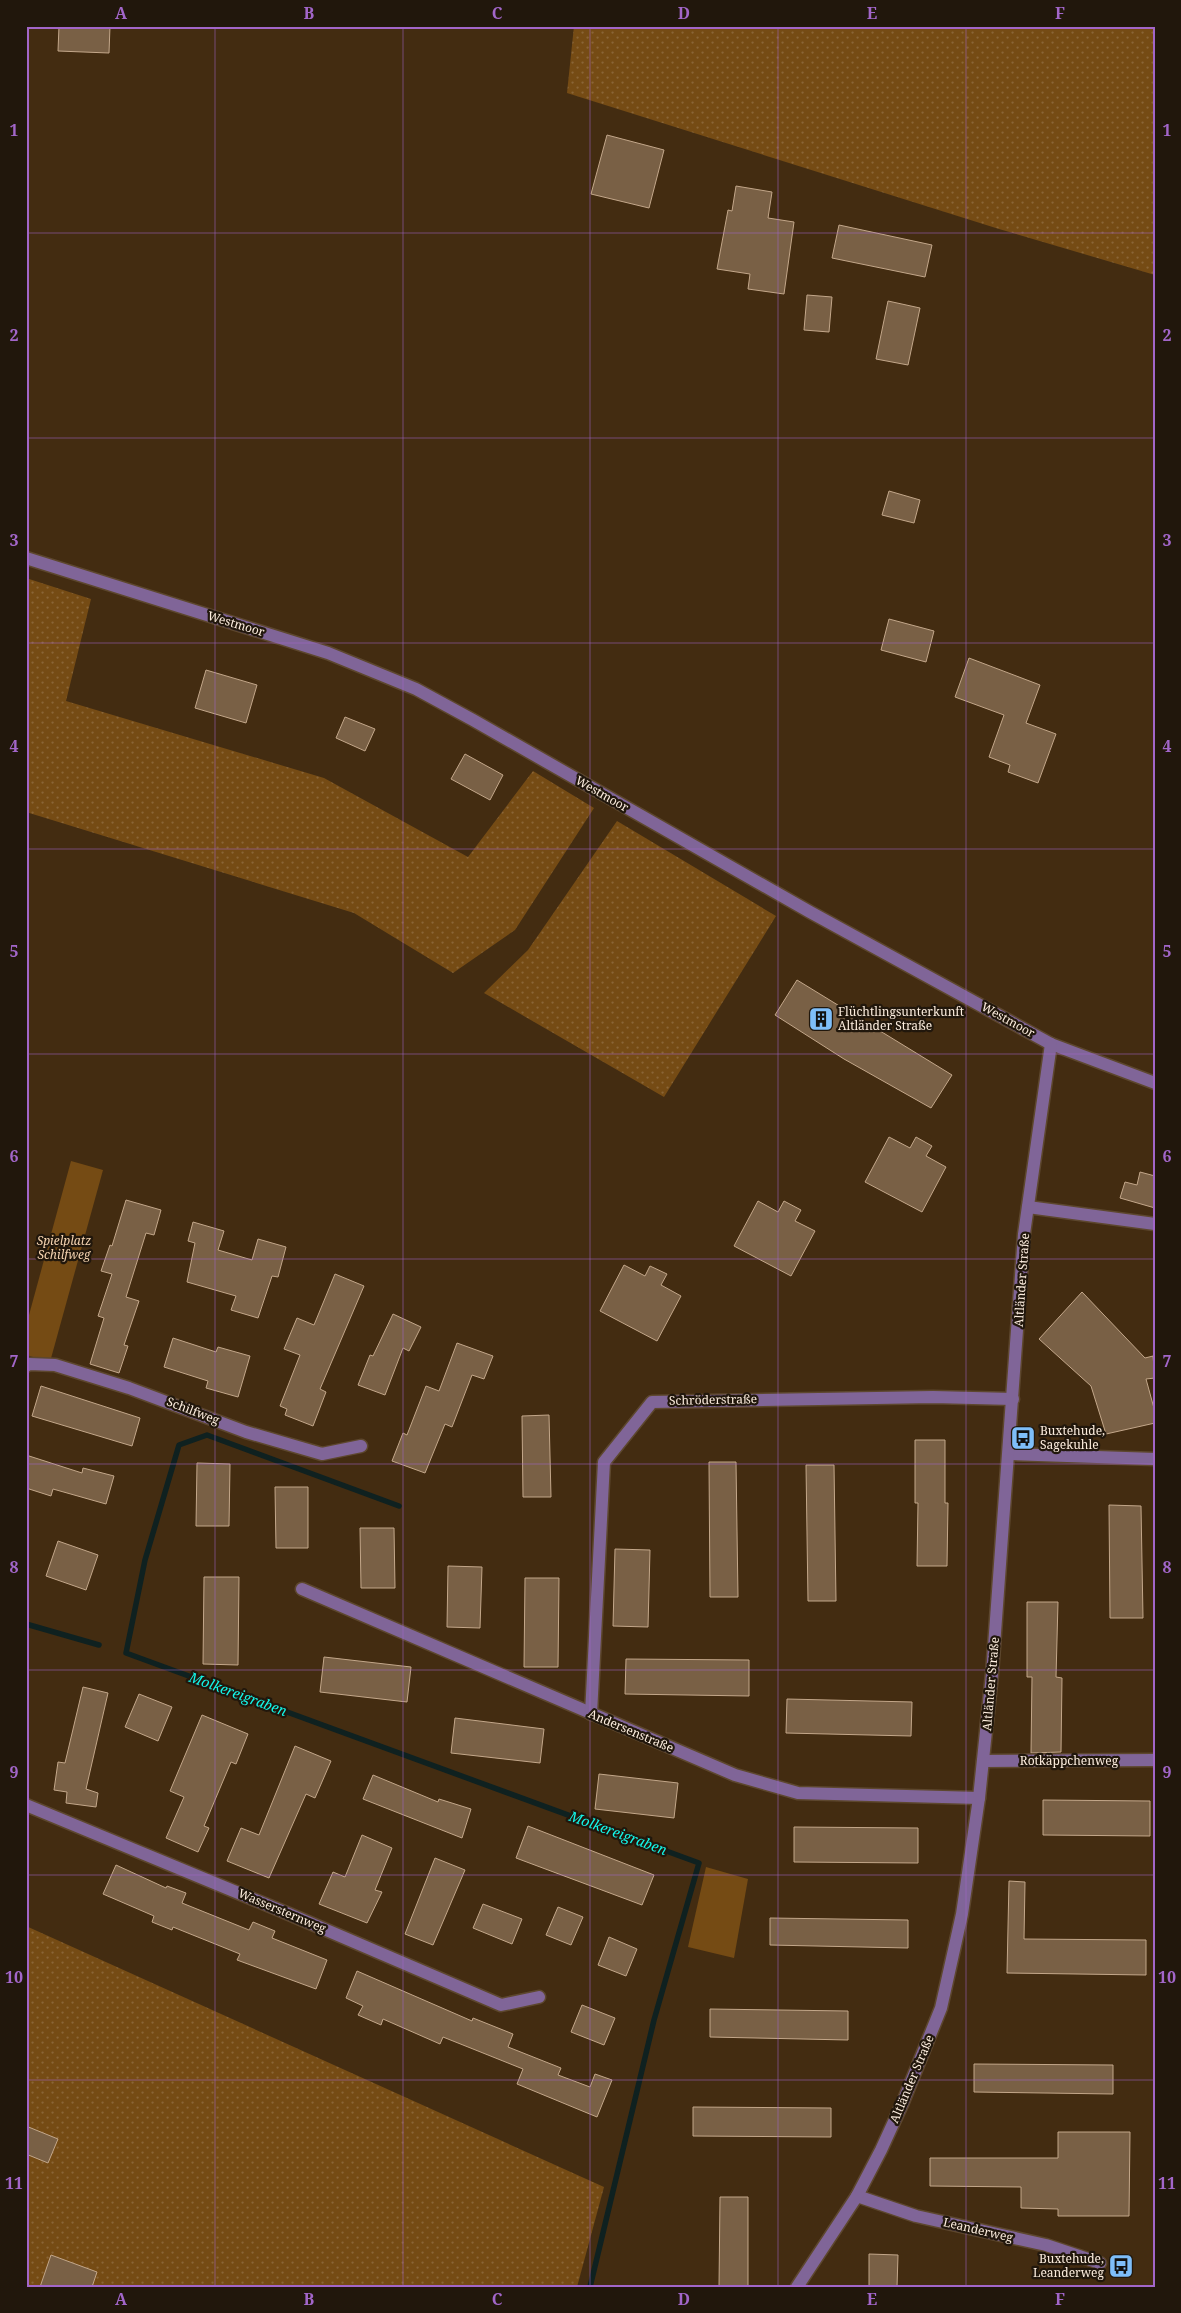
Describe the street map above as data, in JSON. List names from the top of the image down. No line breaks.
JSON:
{"streets":{"street":["Westmoor","Altländer Straße","Schröderstraße","Schilfweg","Andersenstraße","Rotkäppchenweg","Wassersternweg","Leanderweg"]},"crossings":[["Westmoor","Altländer Straße"],["Altländer Straße","Schröderstraße"],["Altländer Straße","Andersenstraße"],["Altländer Straße","Rotkäppchenweg"],["Altländer Straße","Leanderweg"],["Schröderstraße","Andersenstraße"]],"water":["Molkereigraben"],"parks":["Spielplatz Schilfweg"],"places":{"building":["Flüchtlingsunterkunft Altländer Straße"],"bus stop":["Buxtehude, Sagekuhle","Buxtehude, Leanderweg"]},"grid":{"columns":["A","B","C","D","E","F"],"rows":["1","2","3","4","5","6","7","8","9","10","11"]}}
